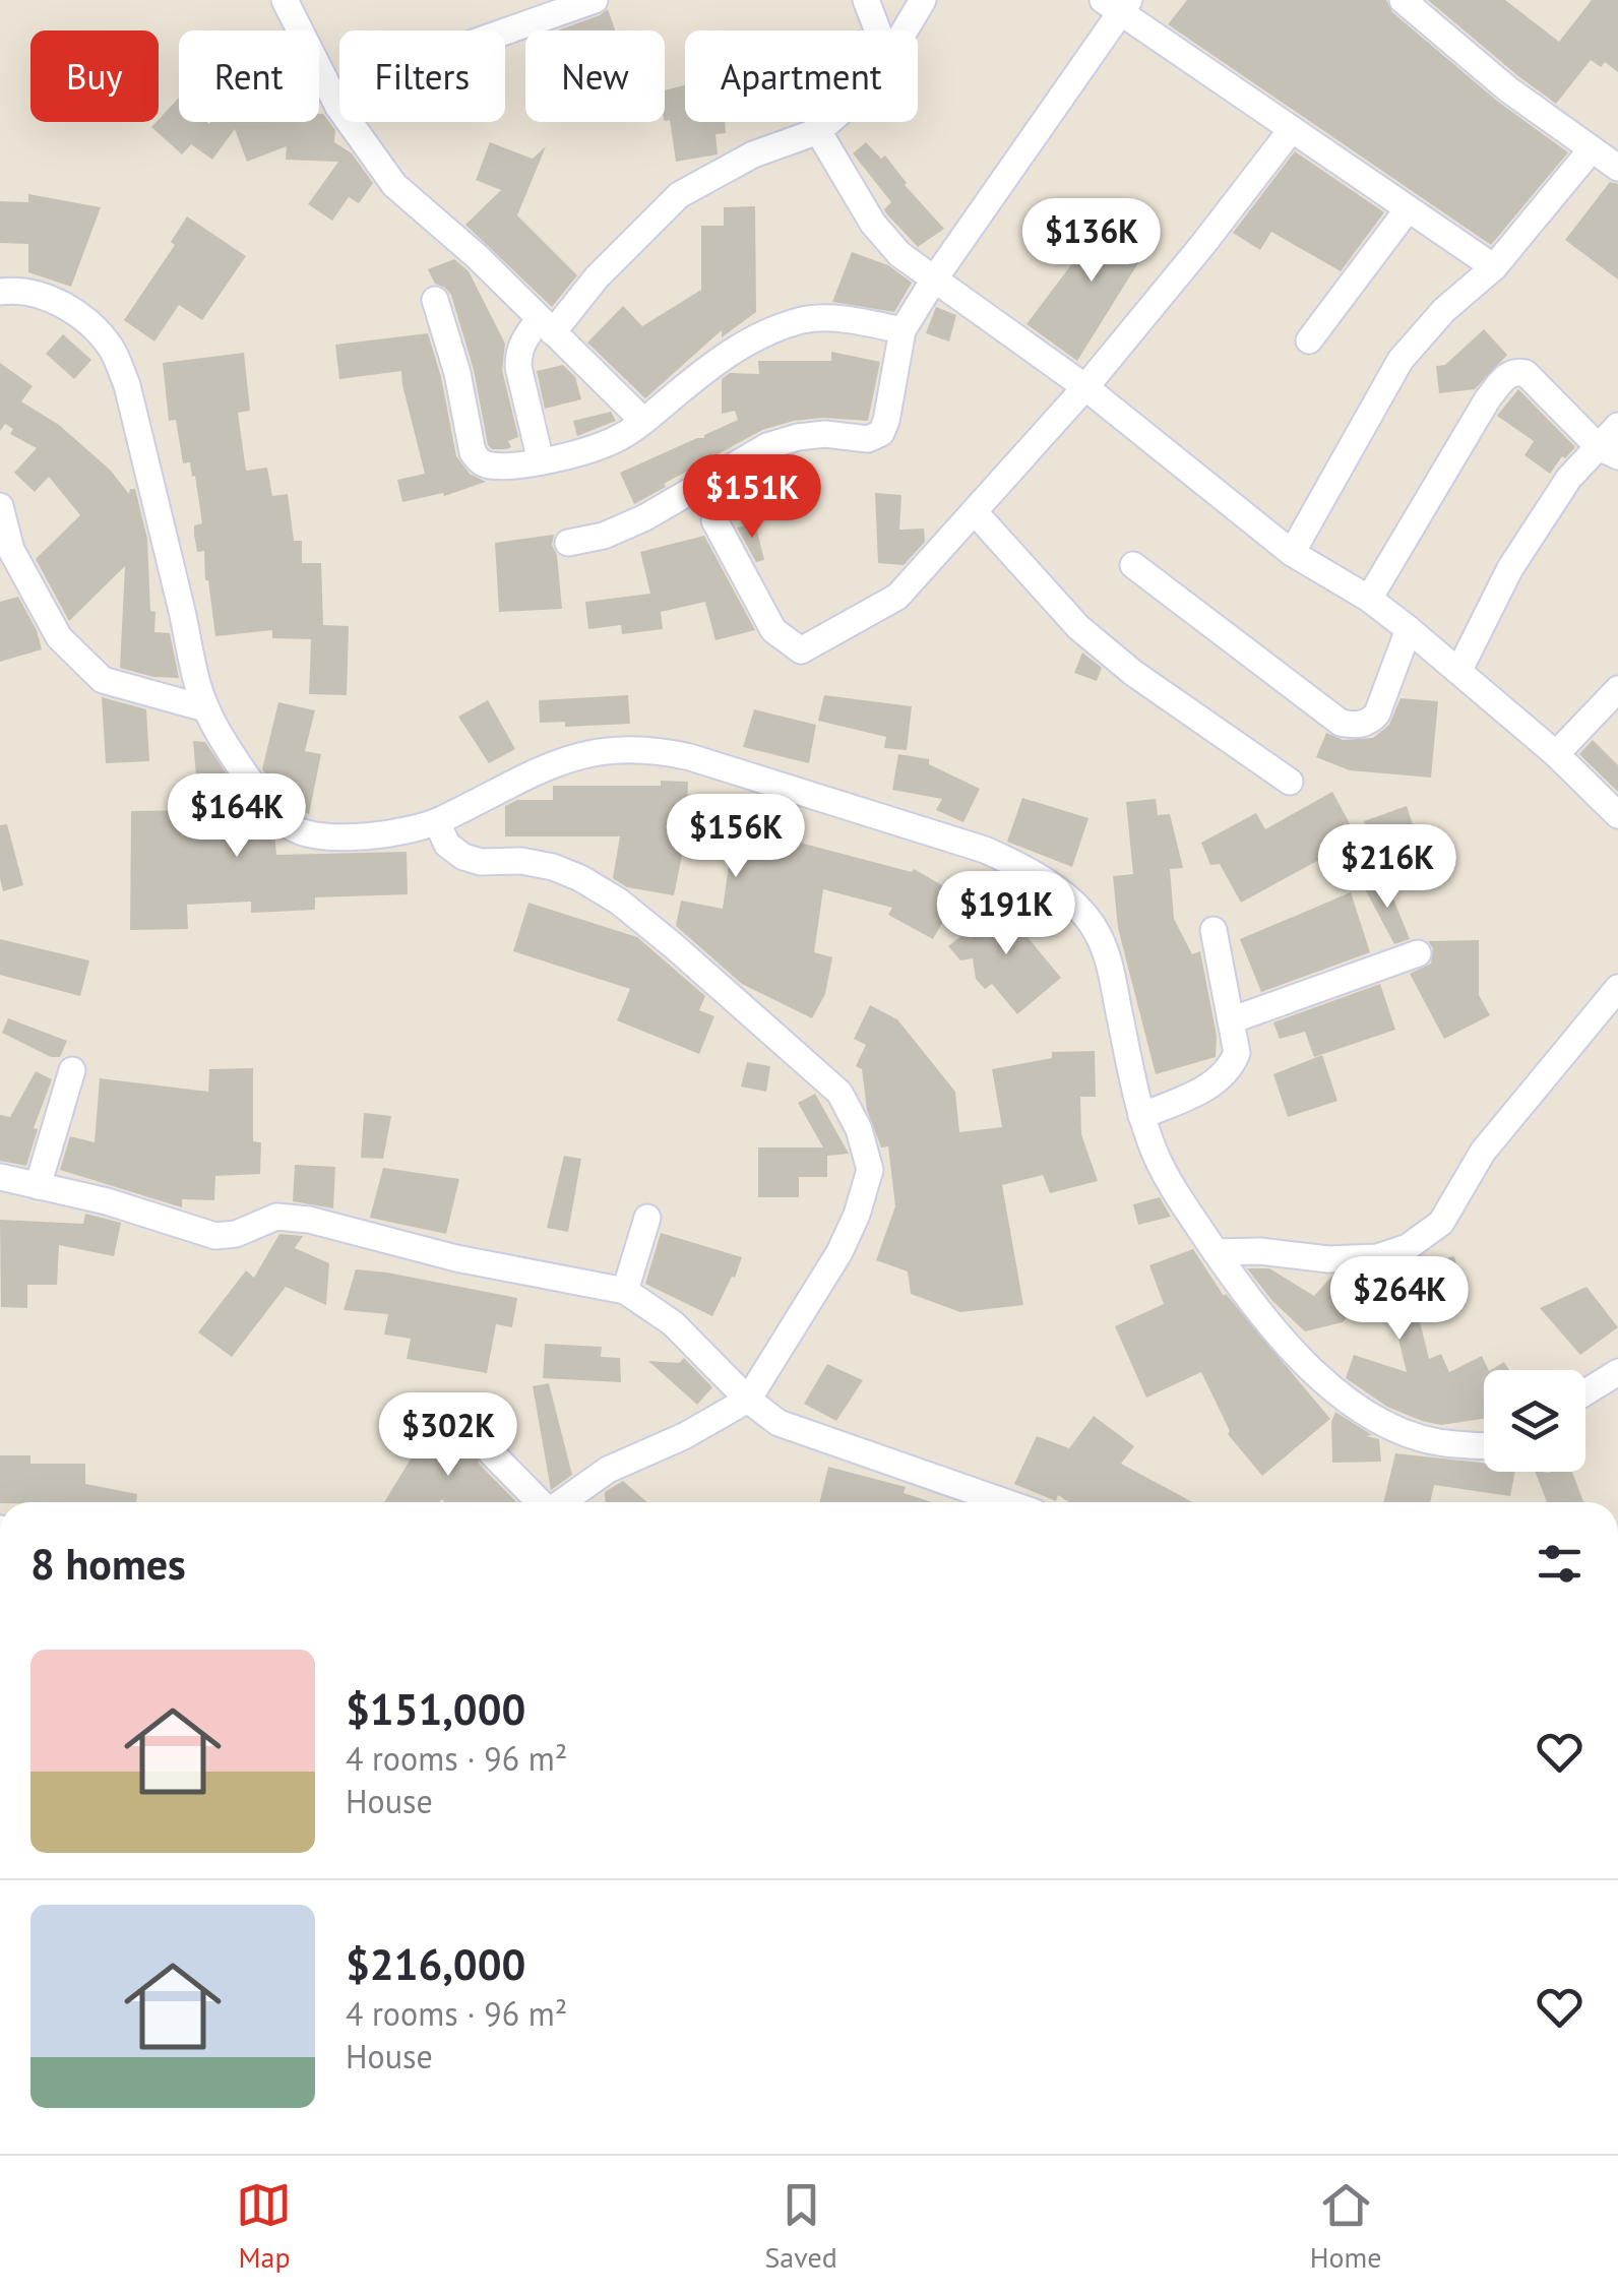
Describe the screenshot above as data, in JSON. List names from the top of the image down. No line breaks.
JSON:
{"page":{"chip":["Buy","Rent","Filters","New","Apartment"],"price":["$136K","$151K","$164K","$156K","$216K","$191K","$264K","$302K"],"heading":"8 homes","list":[{"name":"$151,000","note":"4 rooms · 96 m² · House"},{"name":"$216,000","note":"4 rooms · 96 m² · House"}],"tabs":["Map","Saved","Home"]}}
